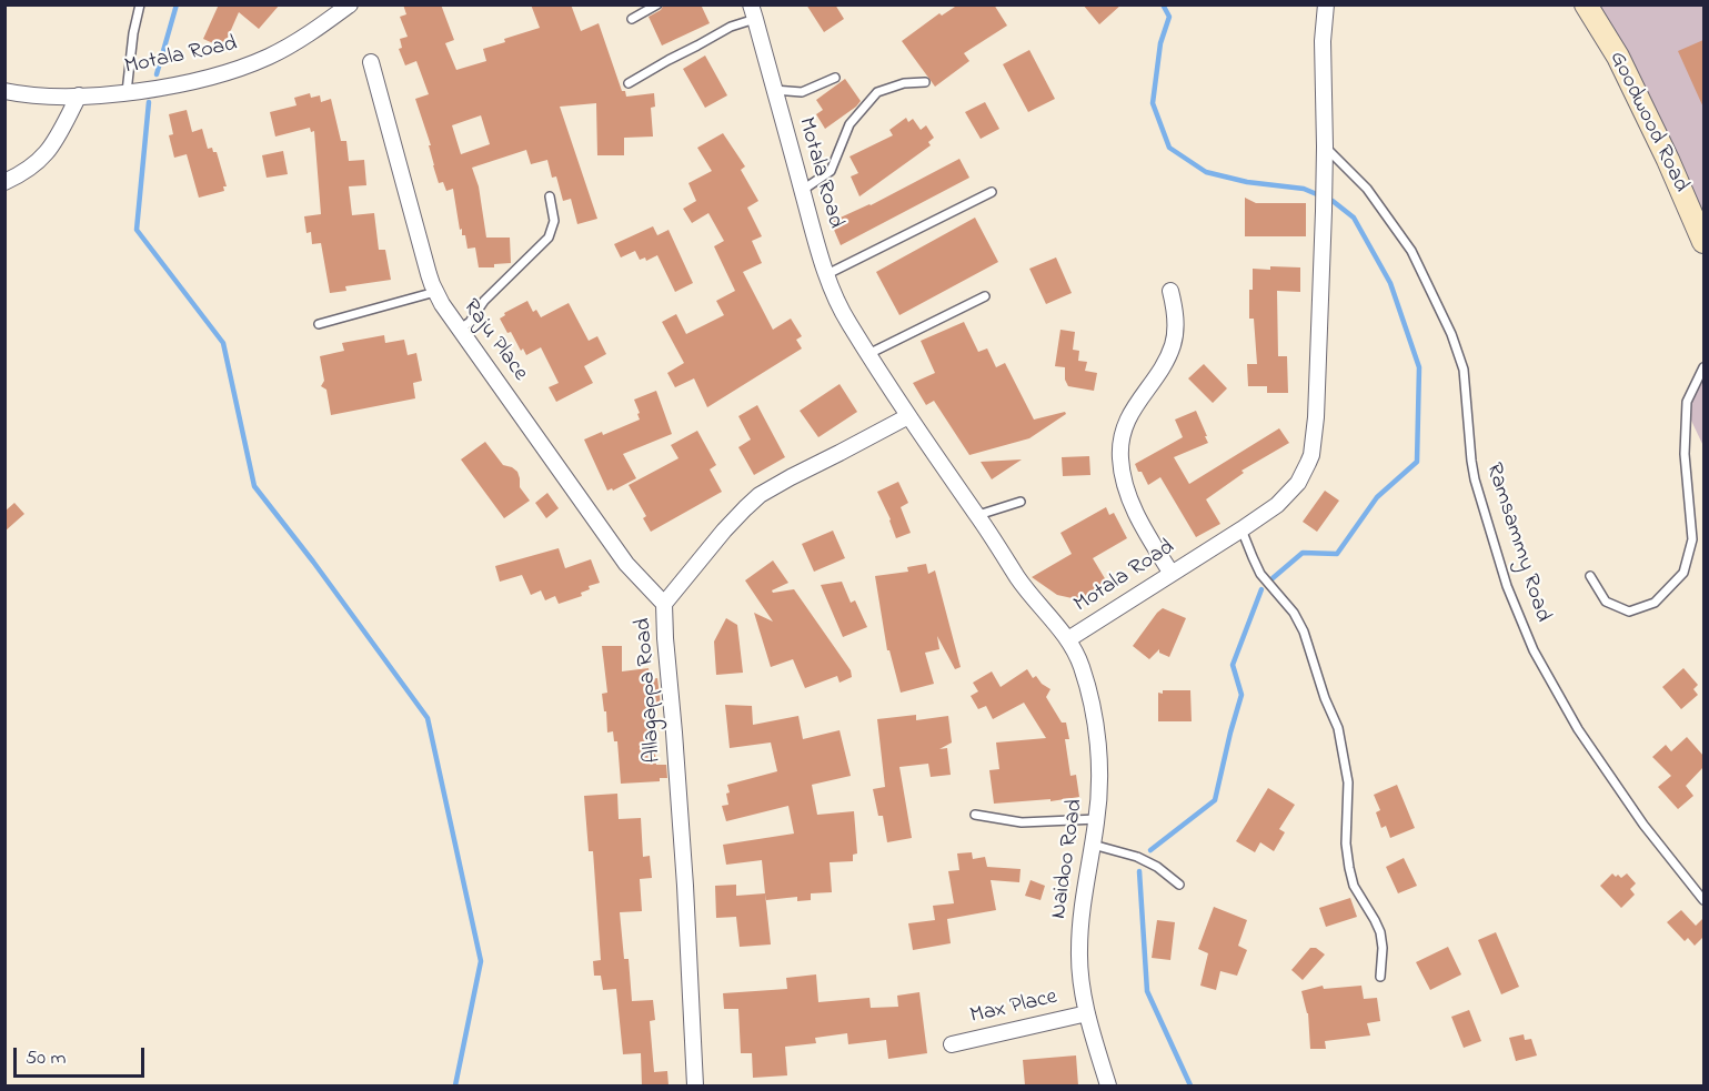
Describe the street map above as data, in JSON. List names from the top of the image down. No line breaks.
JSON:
{"streets":{"street":["Motala Road","Goodwood Road","Raju Place","Allagappa Road","Naidoo Road","Max Place"],"lane":["Ramsammy Road"]},"crossings":[["Motala Road","Ramsammy Road"],["Motala Road","Allagappa Road"],["Motala Road","Naidoo Road"],["Raju Place","Allagappa Road"],["Naidoo Road","Max Place"]],"scale_bar":"50 m"}
